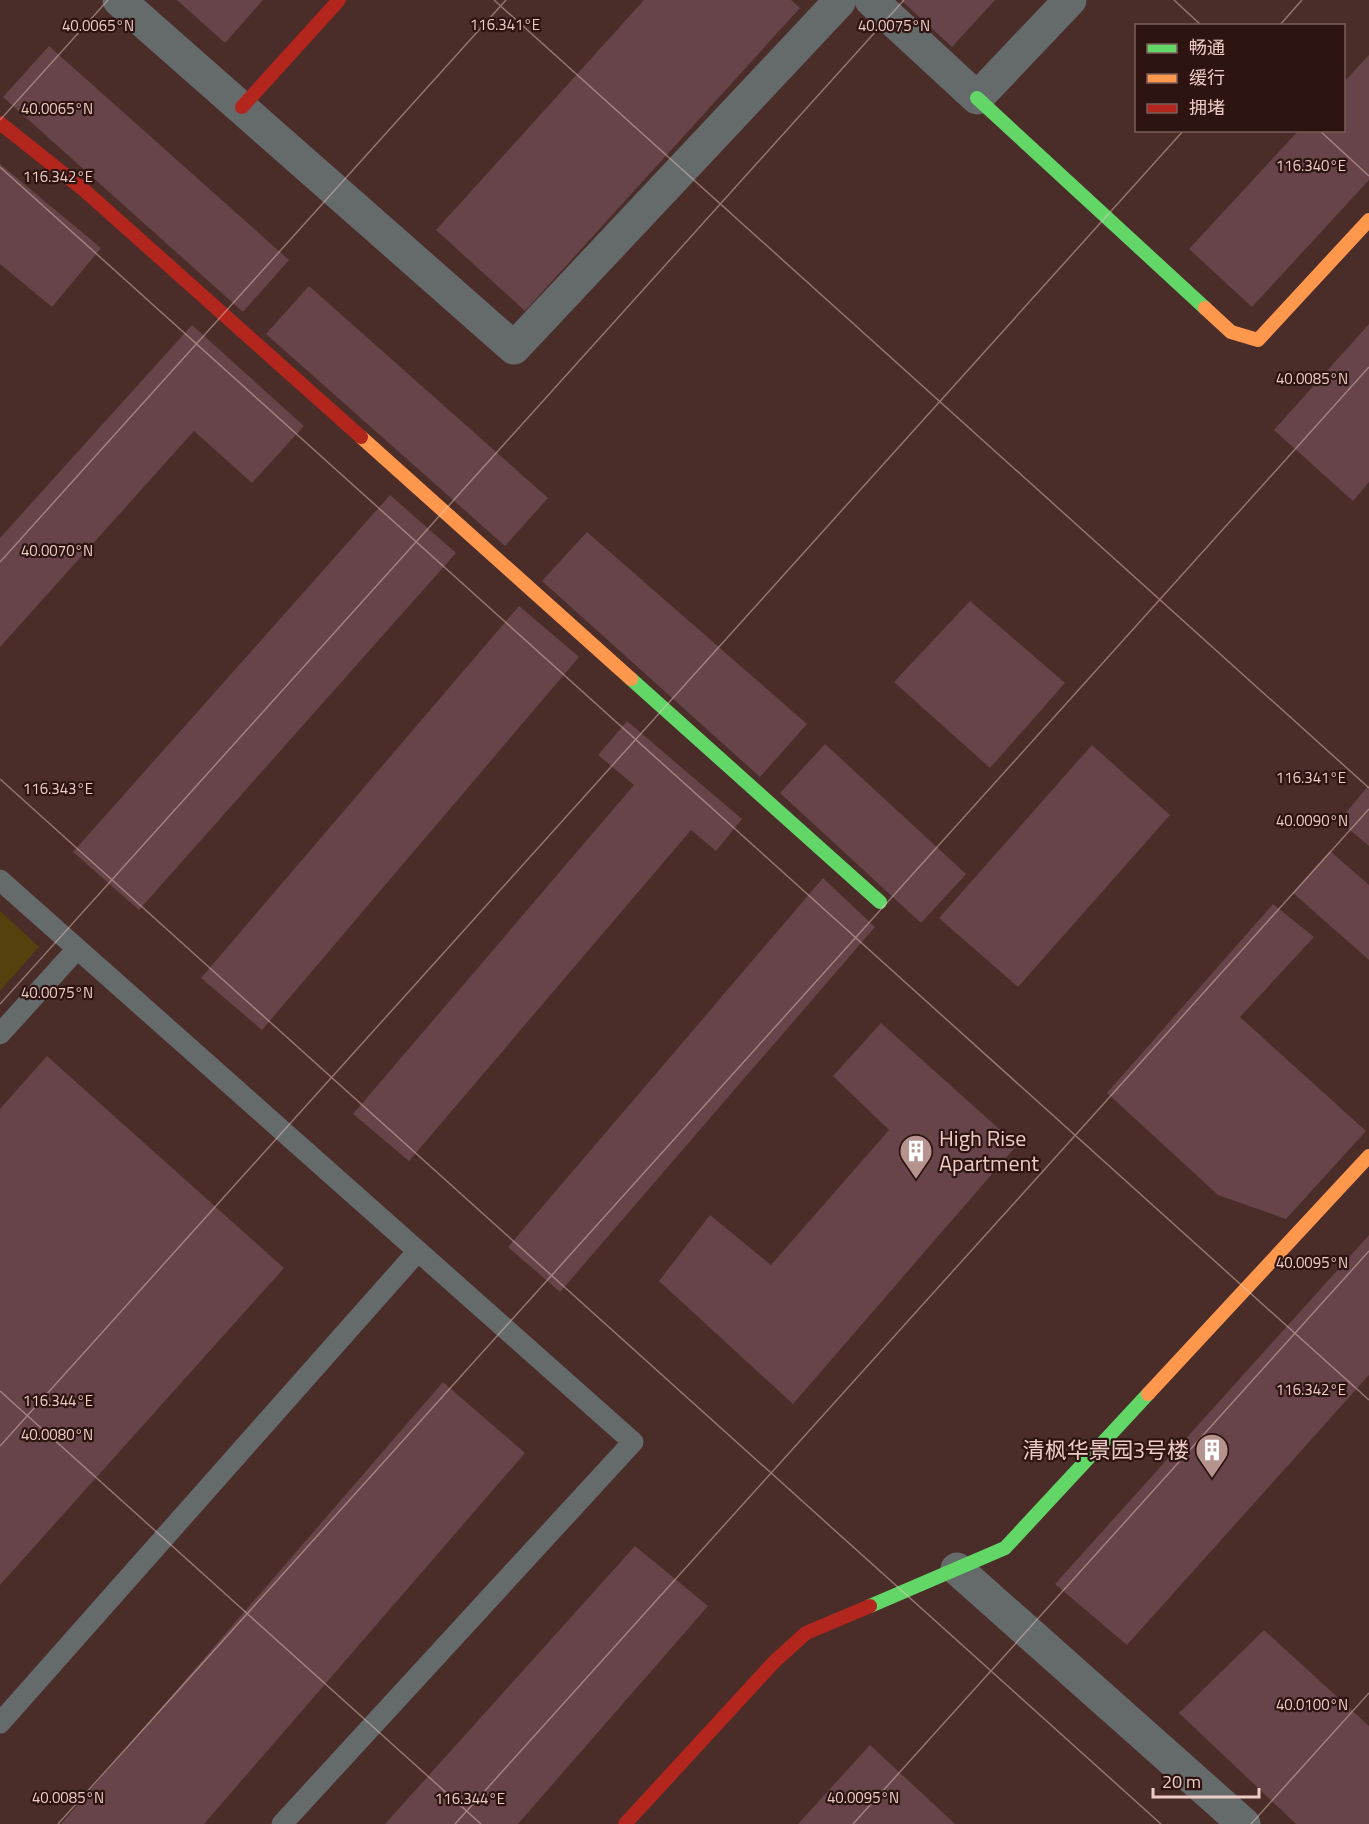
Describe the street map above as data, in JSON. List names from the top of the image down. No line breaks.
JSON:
{"places":{"building":["High Rise Apartment","清枫华景园3号楼"]},"legend":["畅通","缓行","拥堵"],"scale_bar":"20 m","coordinates":["116.341°E","40.0065°N","40.0075°N","116.340°E","116.342°E","40.0085°N","40.0070°N","116.343°E","40.0090°N","40.0095°N","116.344°E","40.0080°N","40.0100°N"]}
